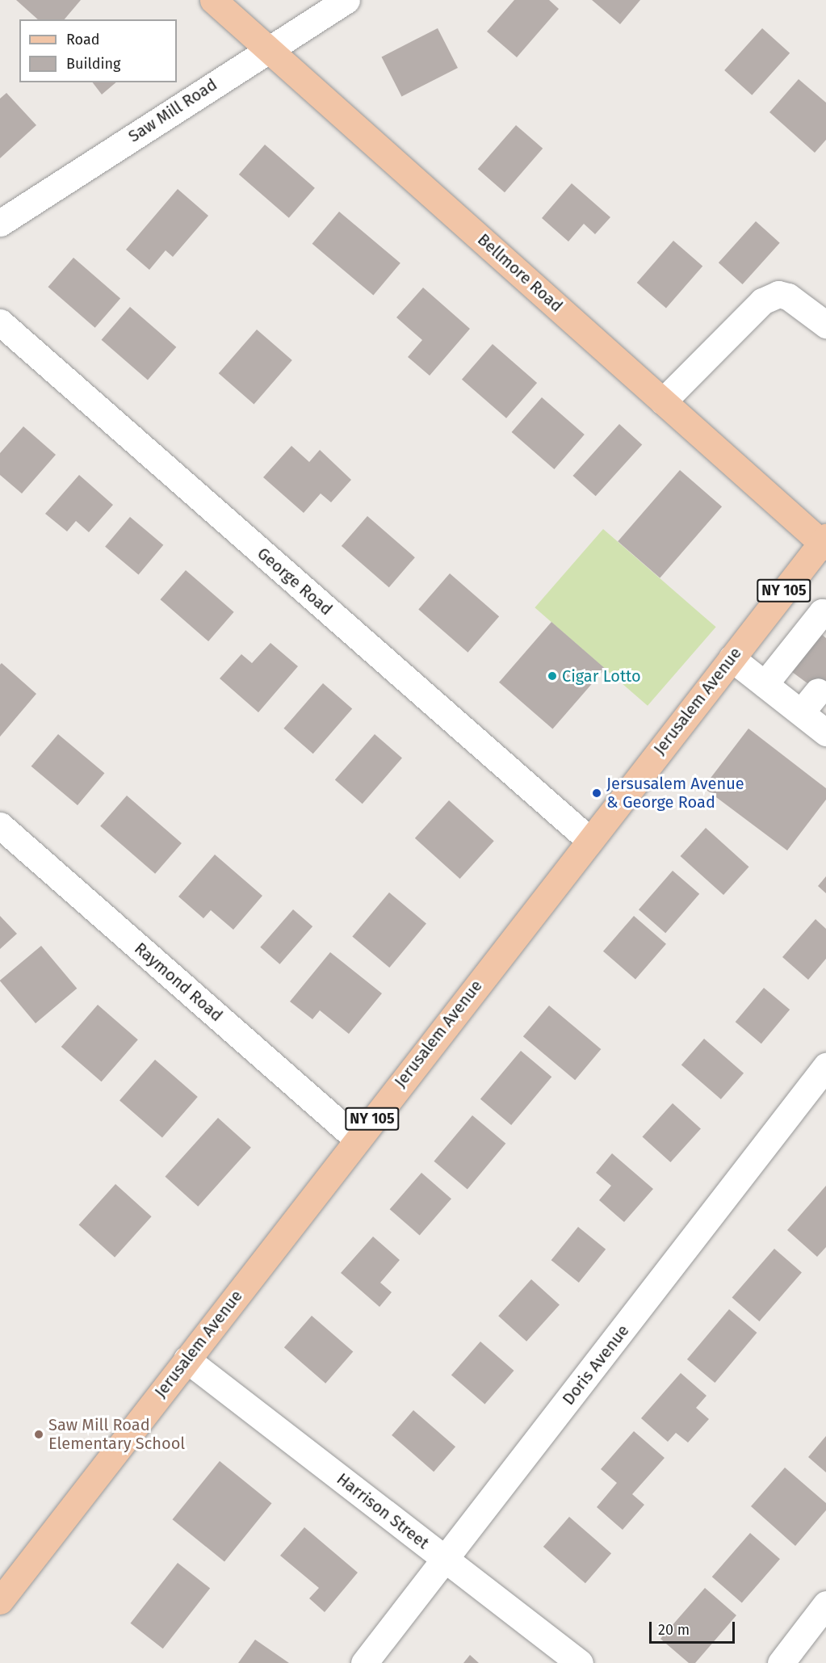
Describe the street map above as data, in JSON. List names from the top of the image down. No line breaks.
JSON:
{"streets":{"main road":["Bellmore Road","NY 105","Jerusalem Avenue"],"street":["Saw Mill Road","George Road","Raymond Road","Doris Avenue","Harrison Street"]},"crossings":[["Saw Mill Road","Bellmore Road"],["Bellmore Road","Jerusalem Avenue"],["George Road","Jerusalem Avenue"],["Jerusalem Avenue","Raymond Road"],["Jerusalem Avenue","Harrison Street"],["Doris Avenue","Harrison Street"]],"places":["Cigar Lotto","Jersusalem Avenue & George Road","Saw Mill Road Elementary School"],"legend":["Road","Building"],"scale_bar":"20 m"}
